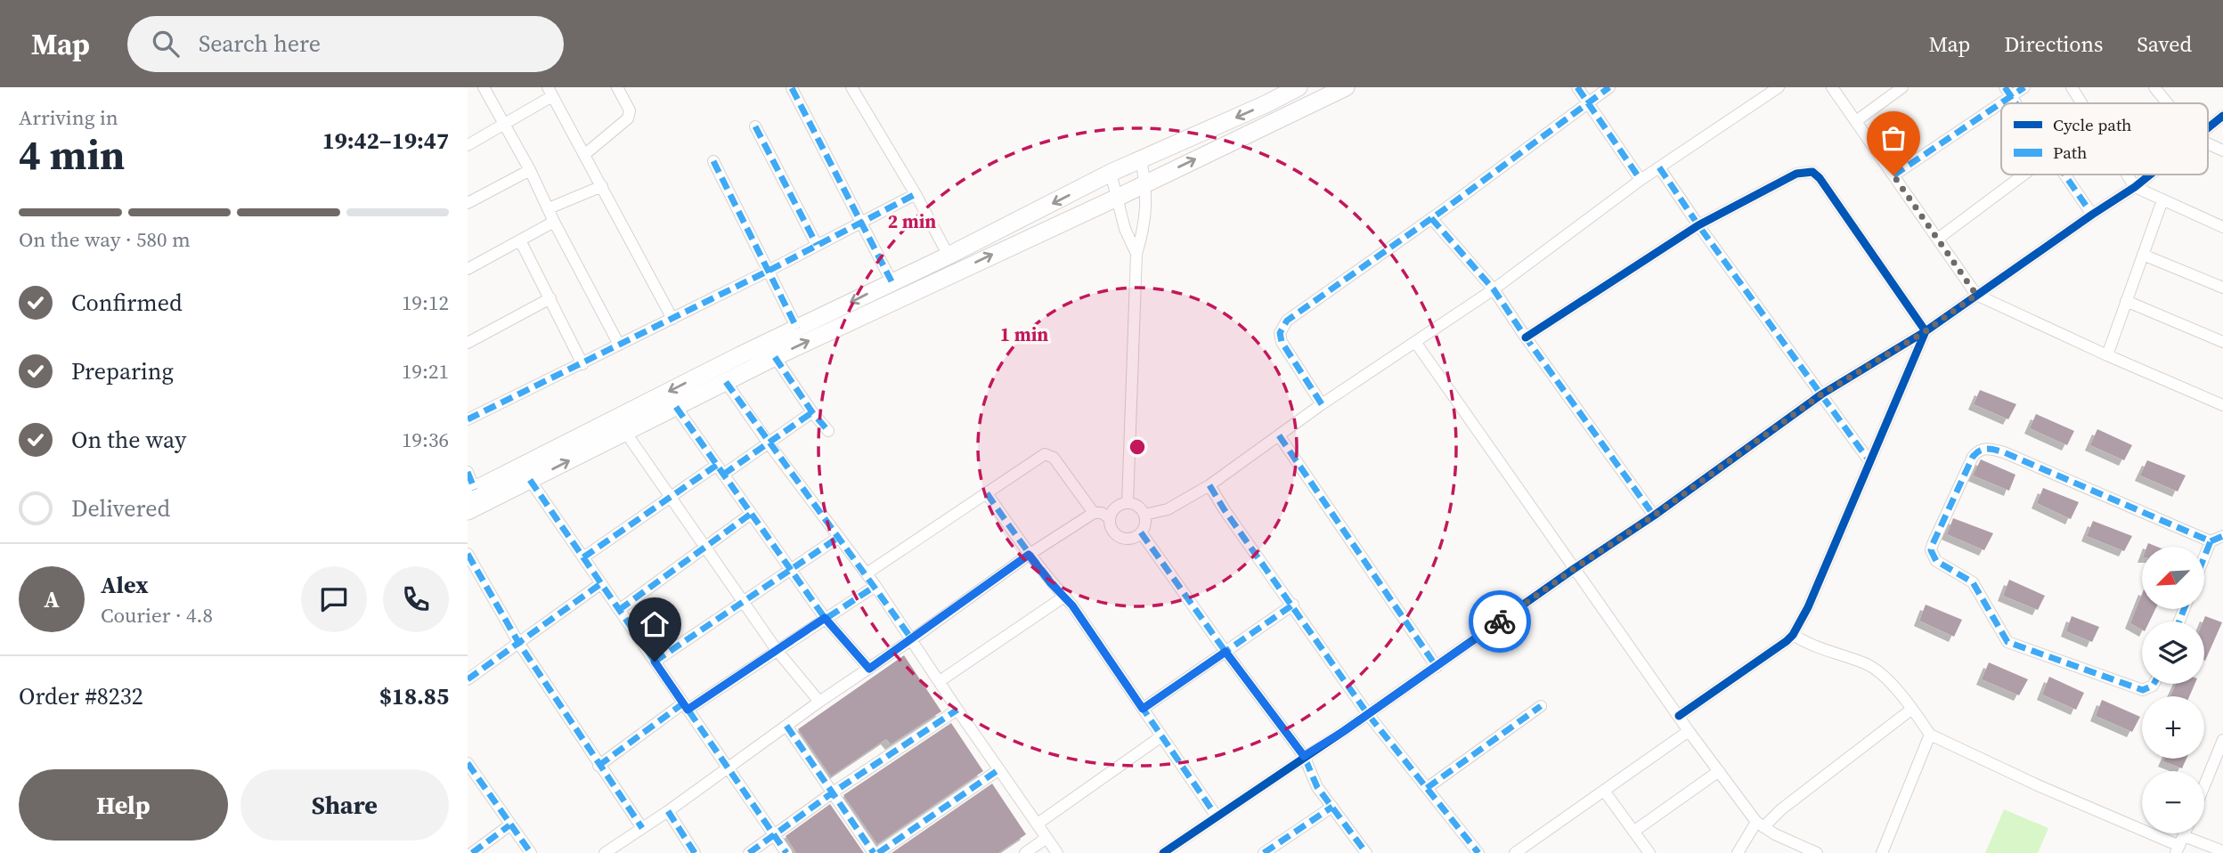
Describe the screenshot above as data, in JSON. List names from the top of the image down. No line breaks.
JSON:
{"legend":["Cycle path","Path"],"north":"bottom left","page":{"header":"Map","search":"Search here","nav":["Map","Directions","Saved"],"heading":["4 min","Arriving in","19:42–19:47"],"panel":["Alex","Courier · 4.8","Order #8232","$18.85"],"bar":"On the way · 580 m","list":[["Confirmed","19:12"],["Preparing","19:21"],["On the way","19:36"],"Delivered"],"map_buttons":["+","−"],"round":"A","buttons":["Help","Share"]},"rings":["2 min","1 min"]}
